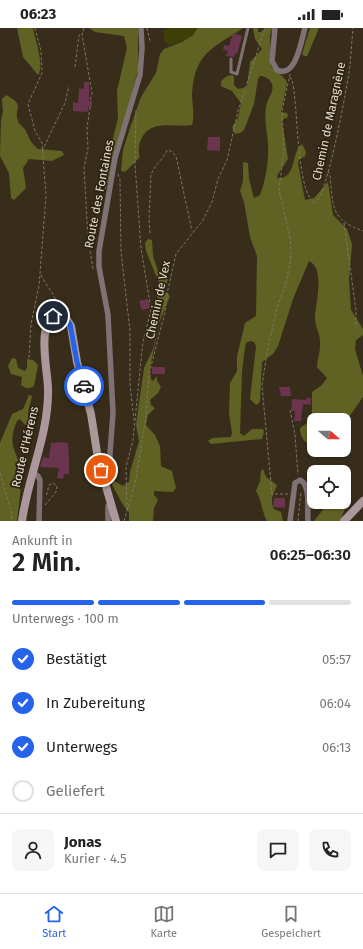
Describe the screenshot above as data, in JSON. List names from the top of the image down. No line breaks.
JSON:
{"streets":{"main road":["Route d'Hérens"],"street":["Route des Fontaines"],"path":["Chemin de Maragnène","Chemin de Vex"]},"north":"right","page":{"status":"06:23","heading":["2 Min.","Ankunft in","06:25–06:30"],"panel":["Jonas","Kurier · 4.5"],"bar":"Unterwegs · 100 m","list":[["Bestätigt","05:57"],["In Zubereitung","06:04"],["Unterwegs","06:13"],"Geliefert"],"tabs":["Start","Karte","Gespeichert"]}}
